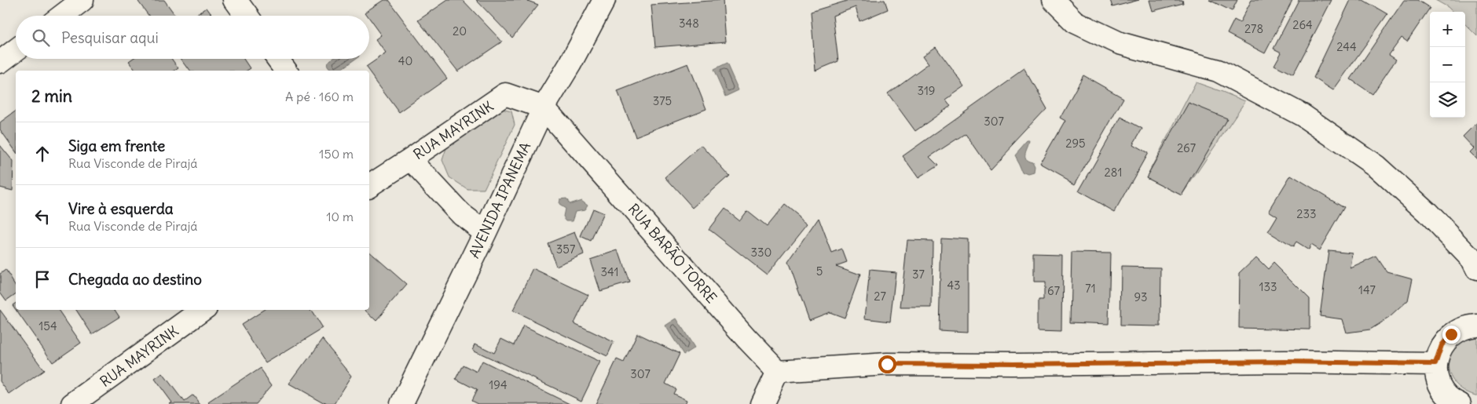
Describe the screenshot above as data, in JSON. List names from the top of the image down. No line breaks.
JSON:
{"streets":{"street":["RUA MAYRINK","AVENIDA IPANEMA","RUA BARÃO TORRE"]},"crossings":[["RUA MAYRINK","AVENIDA IPANEMA"],["RUA MAYRINK","RUA BARÃO TORRE"],["AVENIDA IPANEMA","RUA BARÃO TORRE"]],"house_numbers":["348","264","278","20","244","40","319","375","307","295","267","281","233","357","330","5","341","37","43","133","71","147","67","27","93","154","307","194"],"page":{"map_buttons":["+","−"],"search":"Pesquisar aqui","heading":["2 min","A pé · 160 m"],"list":[["Siga em frente","Rua Visconde de Pirajá","150 m"],["Vire à esquerda","Rua Visconde de Pirajá","10 m"],"Chegada ao destino"]}}
